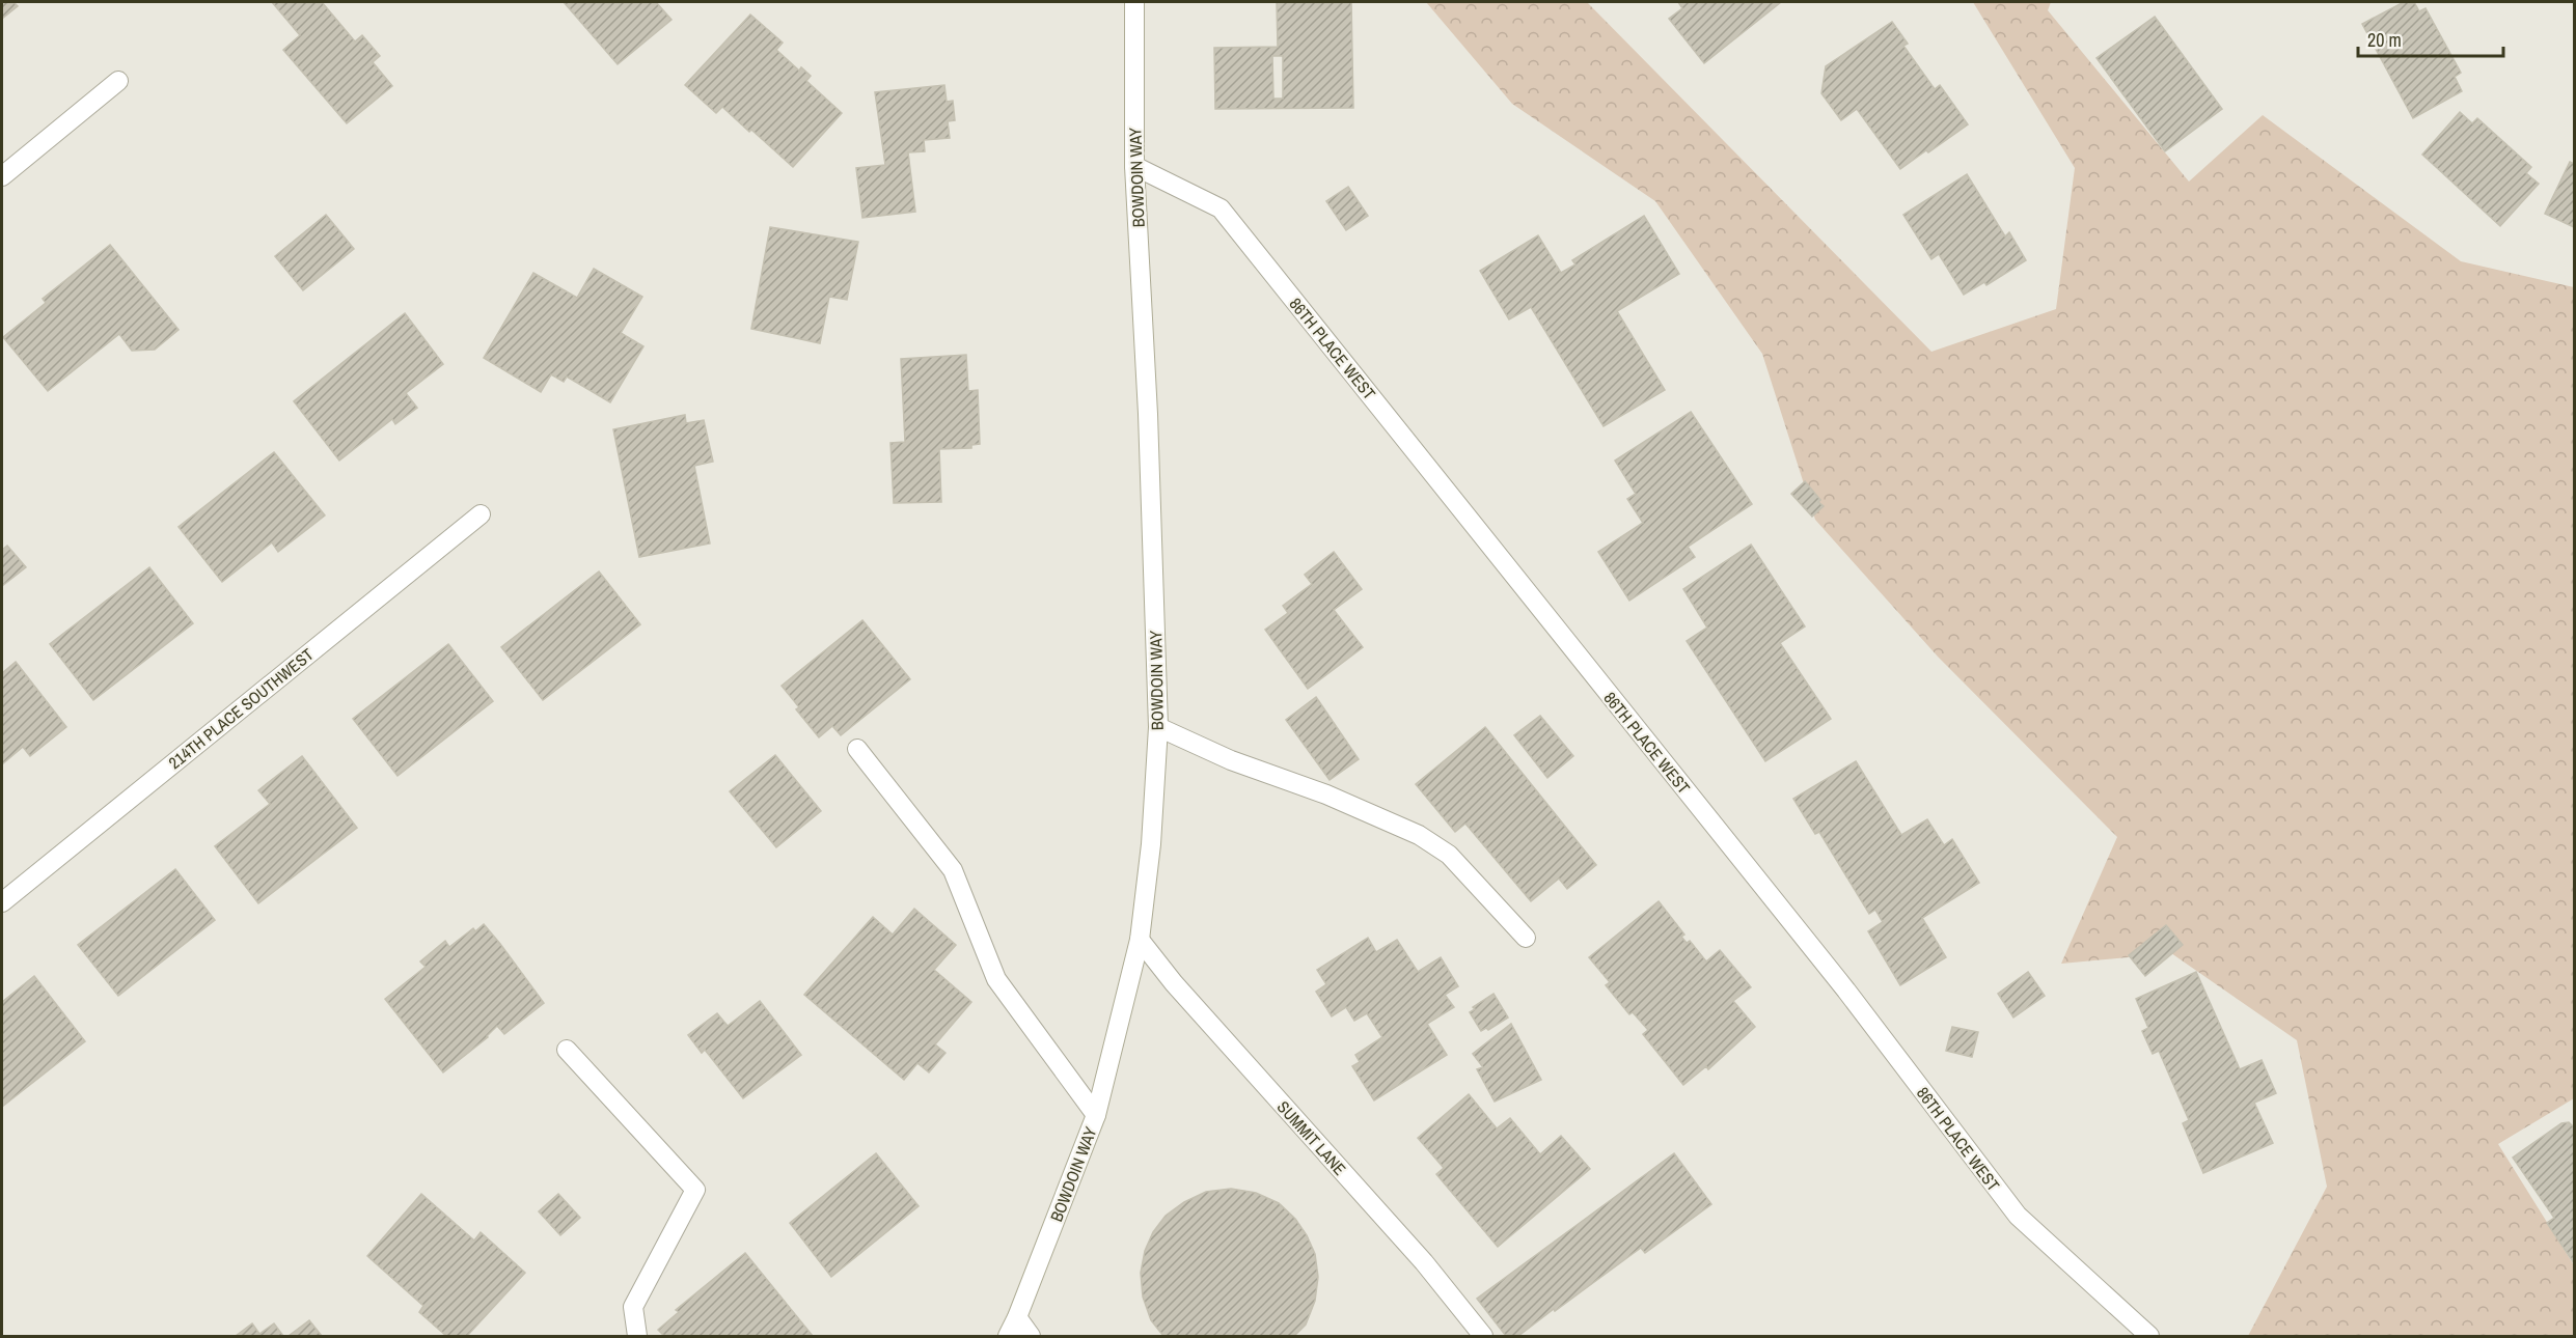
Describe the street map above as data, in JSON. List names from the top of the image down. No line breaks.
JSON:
{"streets":{"street":["BOWDOIN WAY","86TH PLACE WEST","214TH PLACE SOUTHWEST","SUMMIT LANE"]},"crossings":[["BOWDOIN WAY","86TH PLACE WEST"],["BOWDOIN WAY","SUMMIT LANE"]],"scale_bar":"20 m"}
